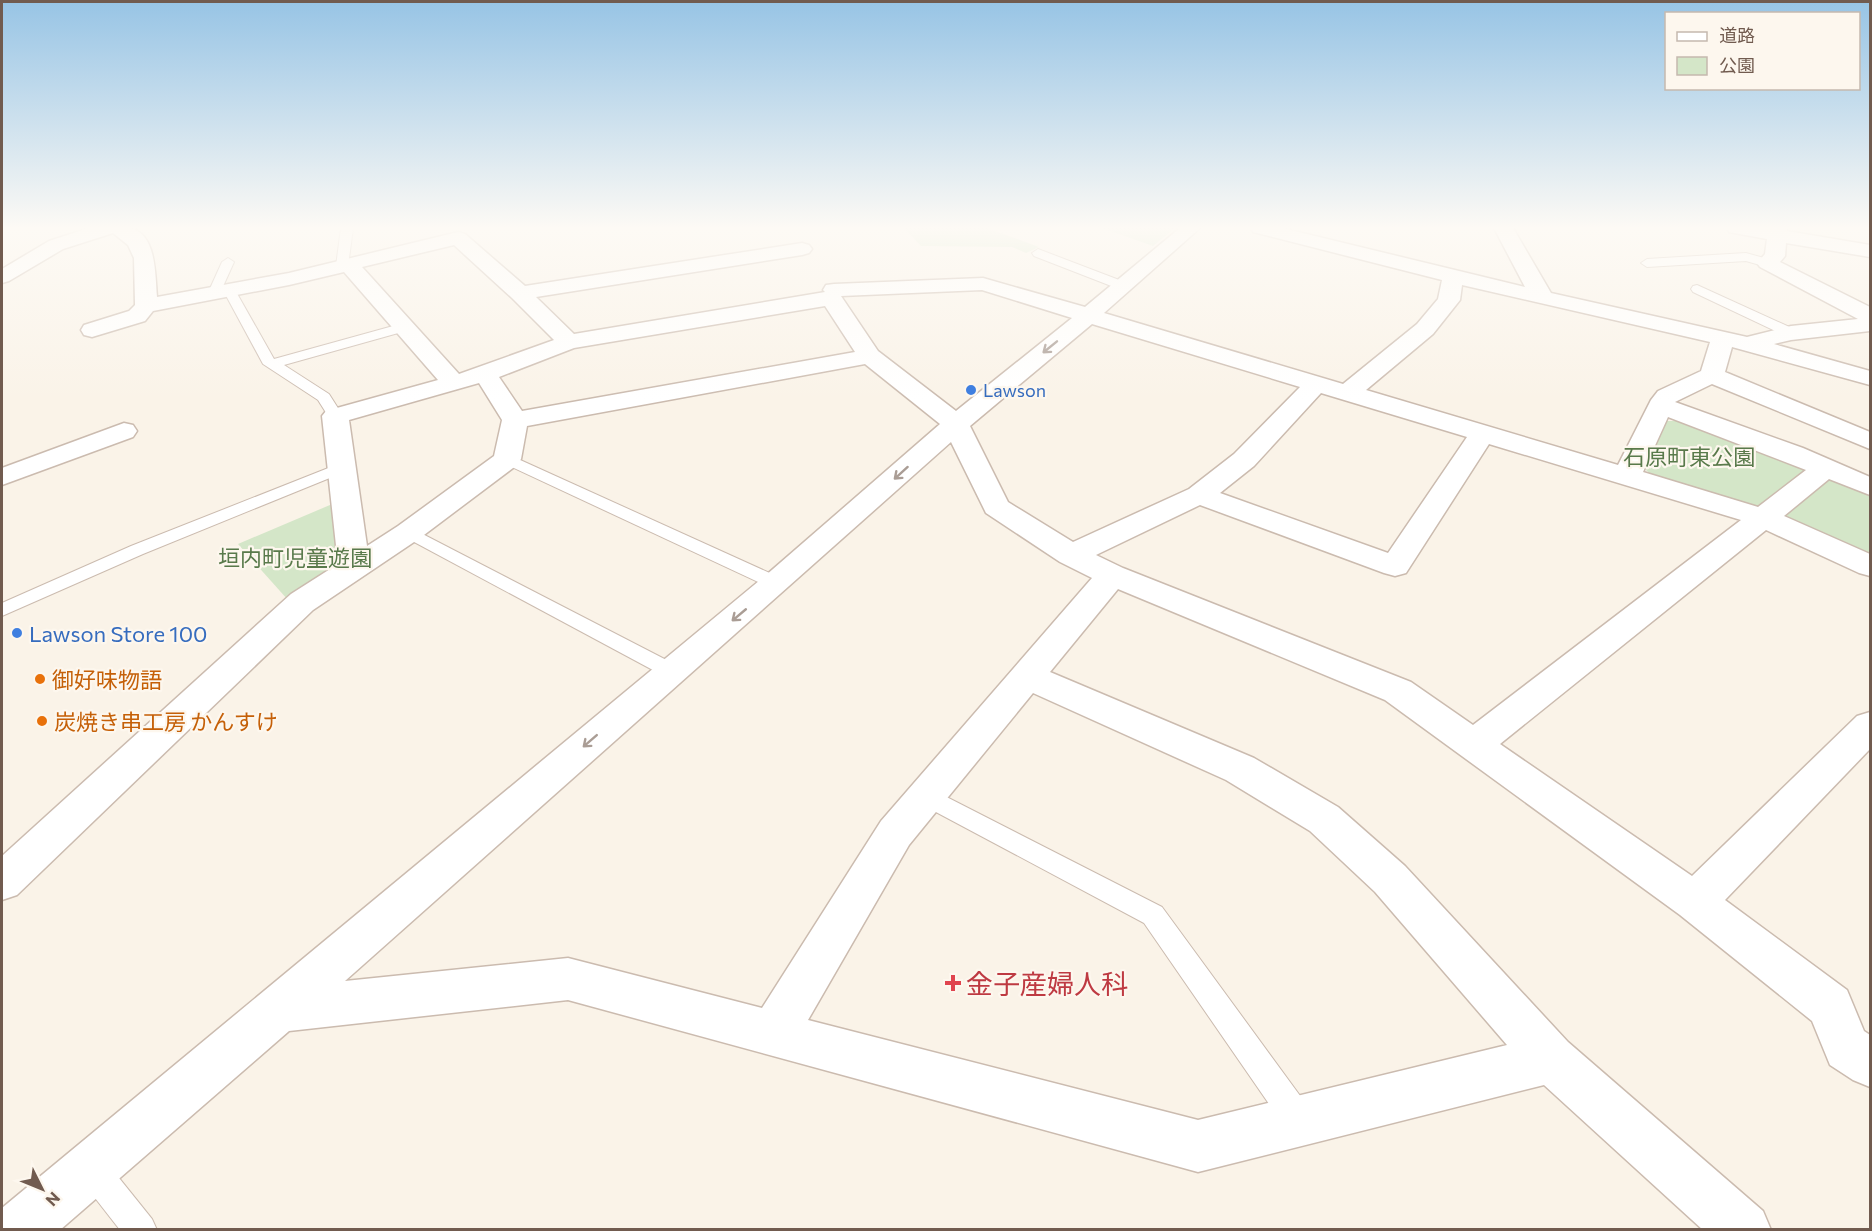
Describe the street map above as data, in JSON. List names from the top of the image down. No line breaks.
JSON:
{"parks":["石原町東公園","垣内町児童遊園"],"places":{"other":["Lawson","Lawson Store 100","御好味物語","炭焼き串工房 かんすけ"],"health":["金子産婦人科"]},"legend":["道路","公園"],"north":"bottom right"}
